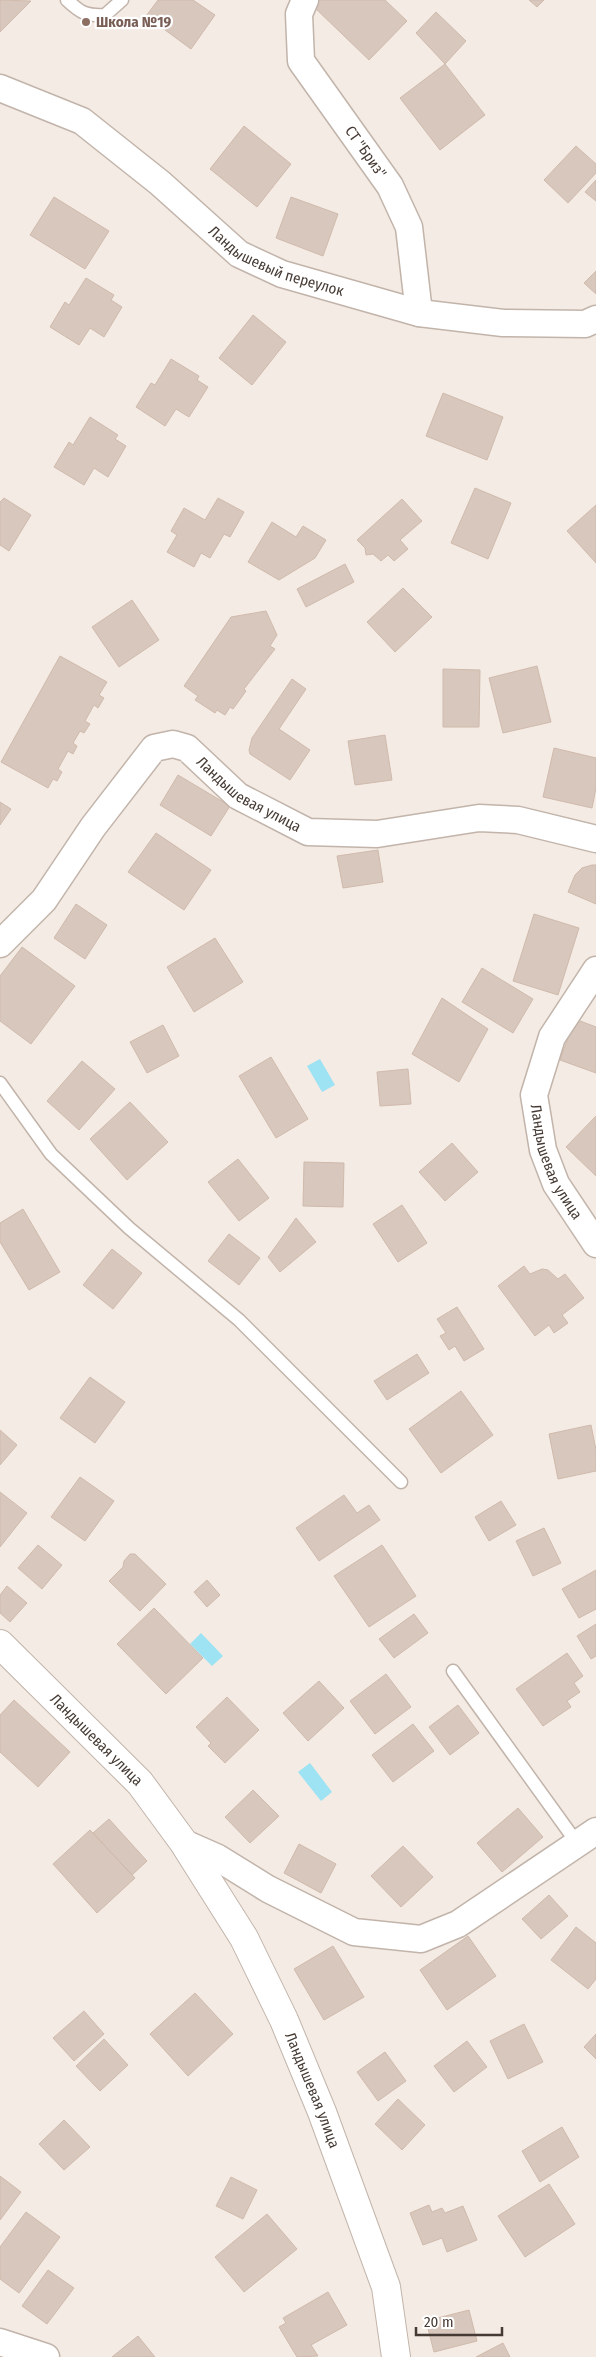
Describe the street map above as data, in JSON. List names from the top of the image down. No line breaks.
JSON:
{"streets":{"street":["СТ \"Бриз\"","Ландышевый переулок","Ландышевая улица"]},"crossings":[["СТ \"Бриз\"","Ландышевый переулок"]],"places":["Школа №19"],"scale_bar":"20 m"}
